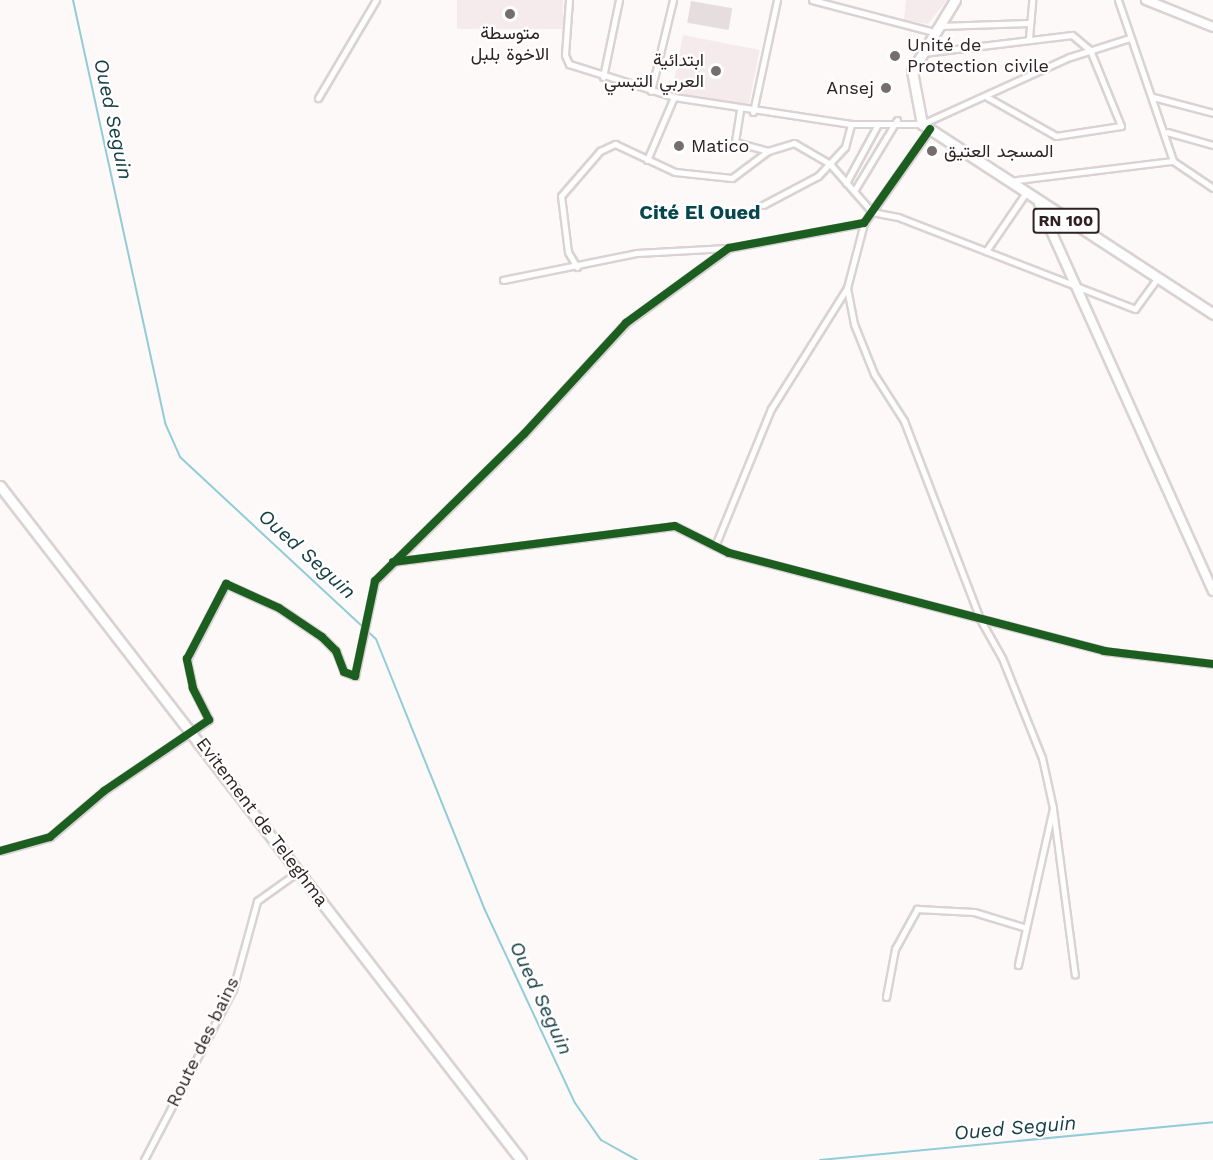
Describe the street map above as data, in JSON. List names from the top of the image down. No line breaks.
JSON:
{"streets":{"main road":["RN 100","Evitement de Teleghma"],"street":["Route des bains"]},"crossings":[["Evitement de Teleghma","Route des bains"]],"districts":["Cité El Oued"],"water":["Oued Seguin"],"places":["متوسطة الاخوة بلبل","Unité de Protection civile","ابتدائية العربي التبسي","Ansej","Matico","المسجد العتيق"]}
